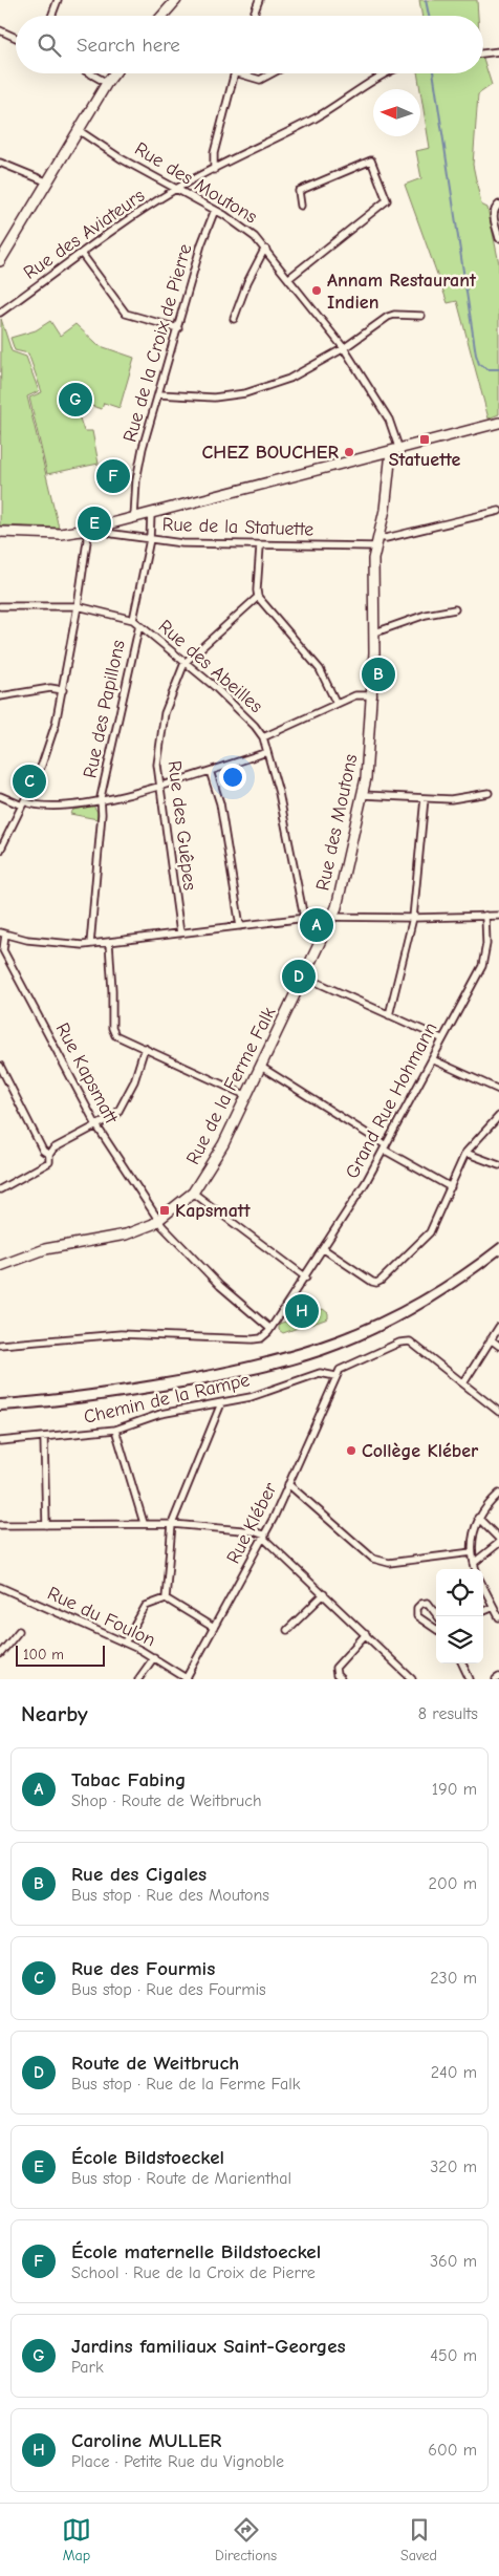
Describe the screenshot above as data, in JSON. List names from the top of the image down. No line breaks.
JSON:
{"streets":{"street":["Rue des Moutons","Rue des Aviateurs","Rue de la Croix de Pierre","Rue de la Statuette","Rue des Abeilles","Rue des Papillons","Rue des Guêpes","Rue Kapsmatt","Rue de la Ferme Falk","Grand Rue Hohmann","Chemin de la Rampe","Rue Kléber","Rue du Foulon"]},"crossings":[["Rue des Moutons","Rue des Aviateurs"],["Rue des Moutons","Rue de la Croix de Pierre"],["Rue des Moutons","Rue de la Statuette"],["Rue des Moutons","Rue de la Ferme Falk"],["Rue des Abeilles","Rue des Papillons"],["Rue des Abeilles","Rue des Guêpes"],["Rue Kapsmatt","Rue de la Ferme Falk"],["Rue Kapsmatt","Grand Rue Hohmann"],["Chemin de la Rampe","Rue Kléber"],["Rue Kléber","Rue du Foulon"]],"places":{"other":["Annam Restaurant Indien","CHEZ BOUCHER","Collège Kléber"],"transit":["Statuette","Kapsmatt"]},"scale_bar":"100 m","north":"left","page":{"search":"Search here","pins":["G","F","E","B","C","A","D","H"],"scale":"100 m","heading":["Nearby","8 results"],"list":[{"mark":"A","name":"Tabac Fabing","note":"Shop · Route de Weitbruch","value":"190 m"},{"mark":"B","name":"Rue des Cigales","note":"Bus stop · Rue des Moutons","value":"200 m"},{"mark":"C","name":"Rue des Fourmis","note":"Bus stop · Rue des Fourmis","value":"230 m"},{"mark":"D","name":"Route de Weitbruch","note":"Bus stop · Rue de la Ferme Falk","value":"240 m"},{"mark":"E","name":"École Bildstoeckel","note":"Bus stop · Route de Marienthal","value":"320 m"},{"mark":"F","name":"École maternelle Bildstoeckel","note":"School · Rue de la Croix de Pierre","value":"360 m"},{"mark":"G","name":"Jardins familiaux Saint-Georges","note":"Park","value":"450 m"},{"mark":"H","name":"Caroline MULLER","note":"Place · Petite Rue du Vignoble","value":"600 m"}],"nav":["Map","Directions","Saved"]}}
